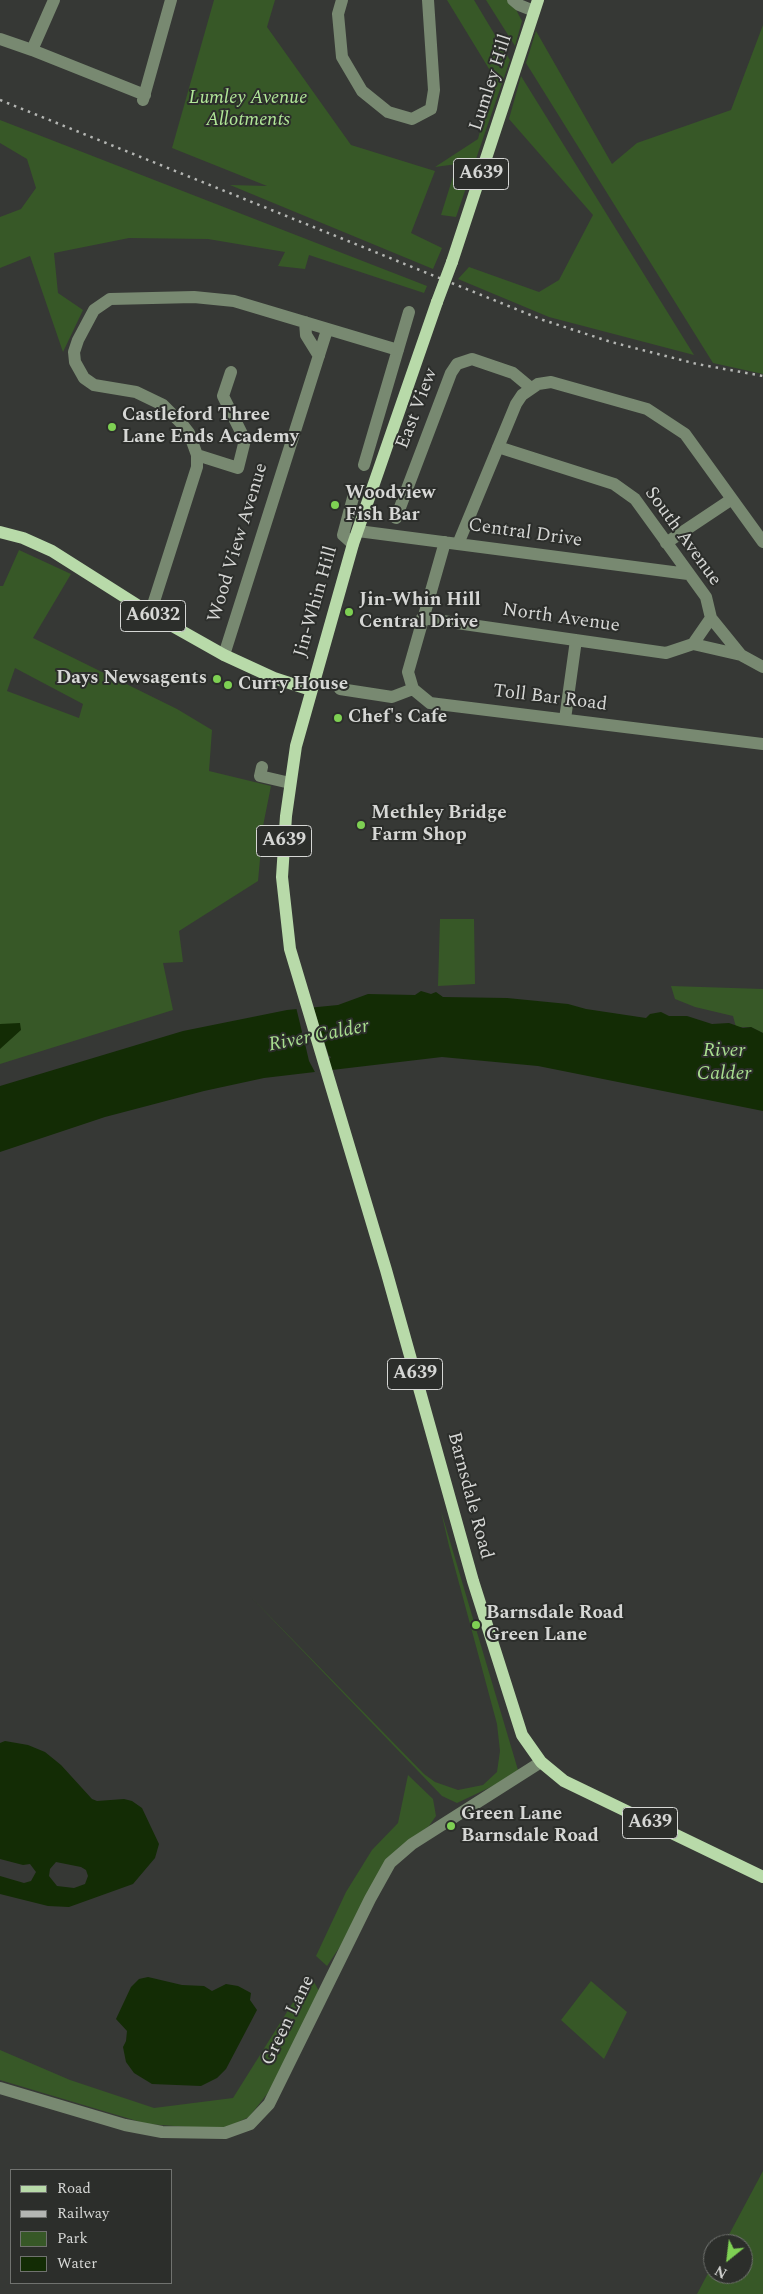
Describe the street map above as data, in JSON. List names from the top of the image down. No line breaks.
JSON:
{"streets":{"main road":["Lumley Hill","A639","Jin-Whin Hill","A6032","Barnsdale Road"],"street":["East View","Central Drive","South Avenue","Wood View Avenue","North Avenue","Toll Bar Road","Green Lane"]},"crossings":[["Lumley Hill","Jin-Whin Hill"],["Central Drive","South Avenue"],["Central Drive","Jin-Whin Hill"],["South Avenue","North Avenue"],["Wood View Avenue","A6032"],["Jin-Whin Hill","A6032"],["Jin-Whin Hill","Barnsdale Road"],["Barnsdale Road","Green Lane"]],"water":["River Calder"],"parks":["Lumley Avenue Allotments"],"places":["Castleford Three Lane Ends Academy","Woodview Fish Bar","Jin-Whin Hill Central Drive","Days Newsagents","Curry House","Chef's Cafe","Methley Bridge Farm Shop","Barnsdale Road Green Lane","Green Lane Barnsdale Road"],"legend":["Road","Railway","Park","Water"],"north":"bottom left"}
